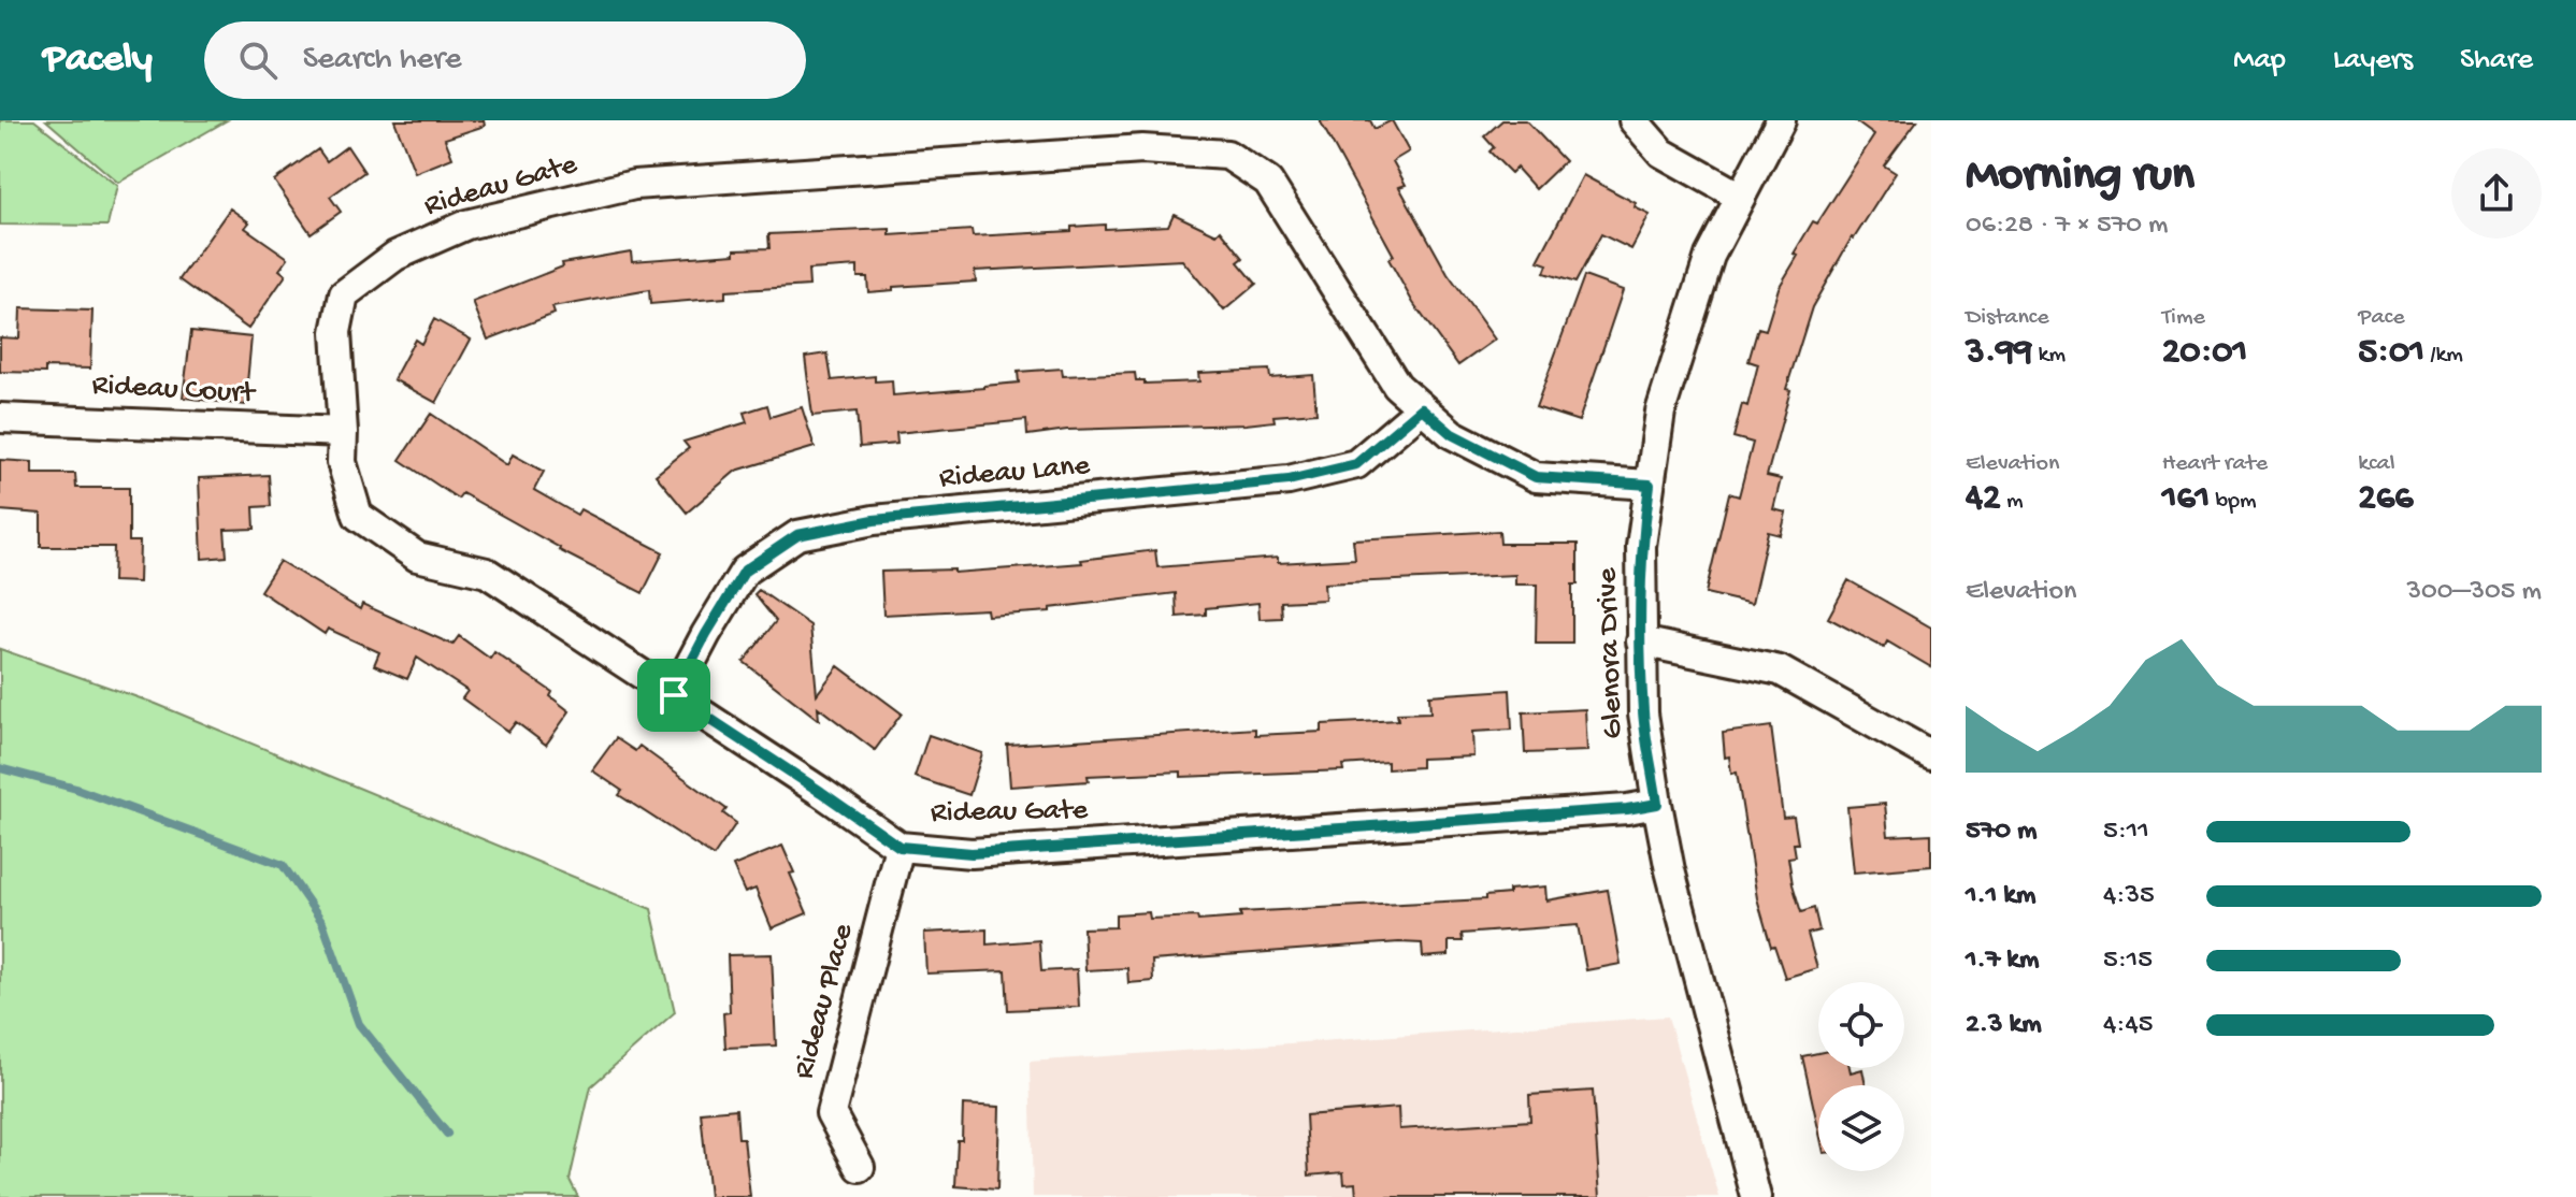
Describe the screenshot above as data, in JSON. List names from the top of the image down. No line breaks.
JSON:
{"streets":{"street":["Rideau Gate","Rideau Court","Rideau Lane","Glenora Drive","Rideau Place"]},"crossings":[["Rideau Gate","Rideau Court"],["Rideau Gate","Rideau Lane"],["Rideau Gate","Glenora Drive"],["Rideau Gate","Rideau Place"]],"page":{"header":"Pacely","search":"Search here","nav":["Map","Layers","Share"],"heading":["Morning run","06:28 · 7 × 570 m"],"stats":[["Distance","3.99 km"],["Time","20:01"],["Pace","5:01 /km"],["Elevation","42 m"],["Heart rate","161 bpm"],["kcal","266"]],"chart":["Elevation","300–305 m"],"list":[{"name":"570 m","note":"5:11"},{"name":"1.1 km","note":"4:35"},{"name":"1.7 km","note":"5:15"},{"name":"2.3 km","note":"4:45"}]}}
